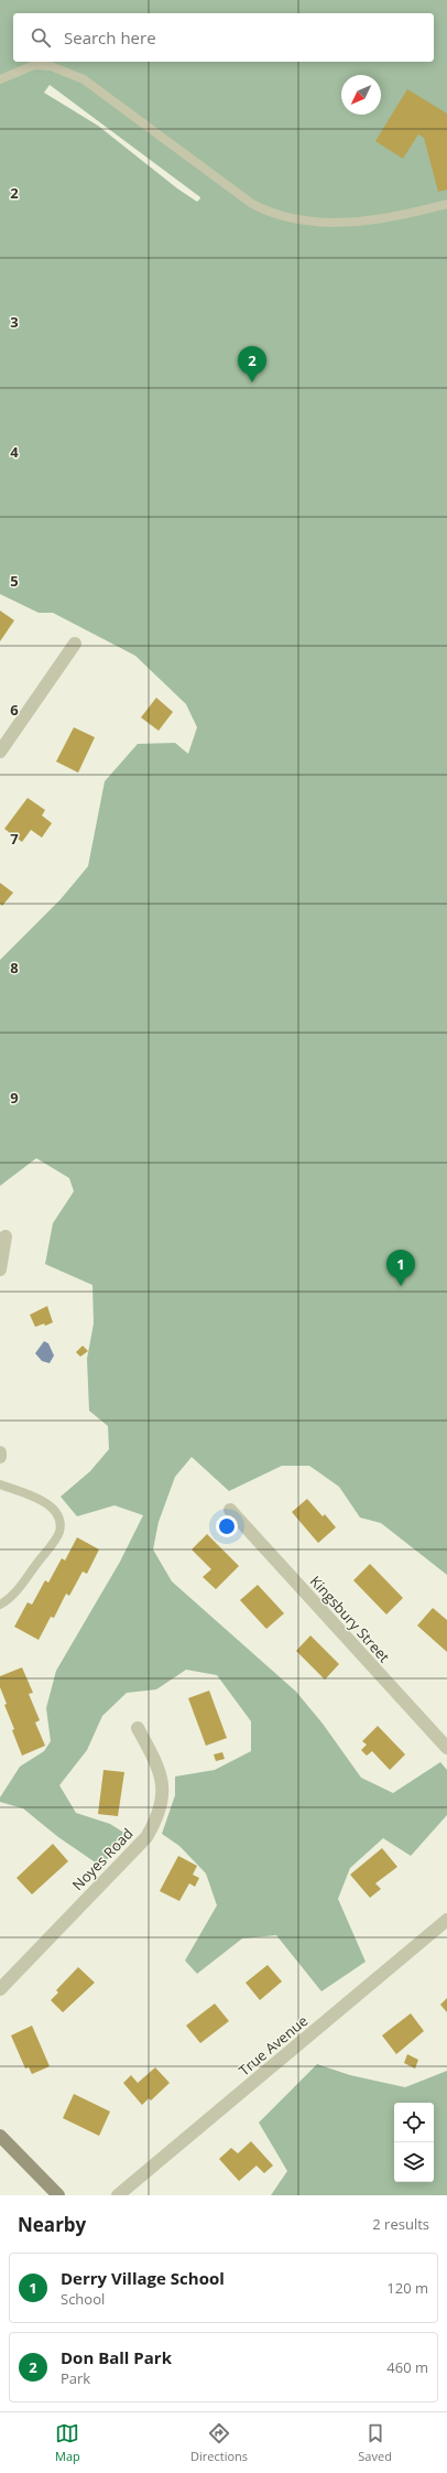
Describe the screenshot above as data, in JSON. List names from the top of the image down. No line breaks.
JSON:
{"streets":{"street":["Kingsbury Street","Noyes Road","True Avenue"]},"north":"bottom left","page":{"search":"Search here","pins":["2","1"],"heading":["Nearby","2 results"],"list":[{"mark":"1","name":"Derry Village School","note":"School","value":"120 m"},{"mark":"2","name":"Don Ball Park","note":"Park","value":"460 m"}],"nav":["Map","Directions","Saved"]},"grid":{"rows":["2","3","4","5","6","7","8","9"]}}
